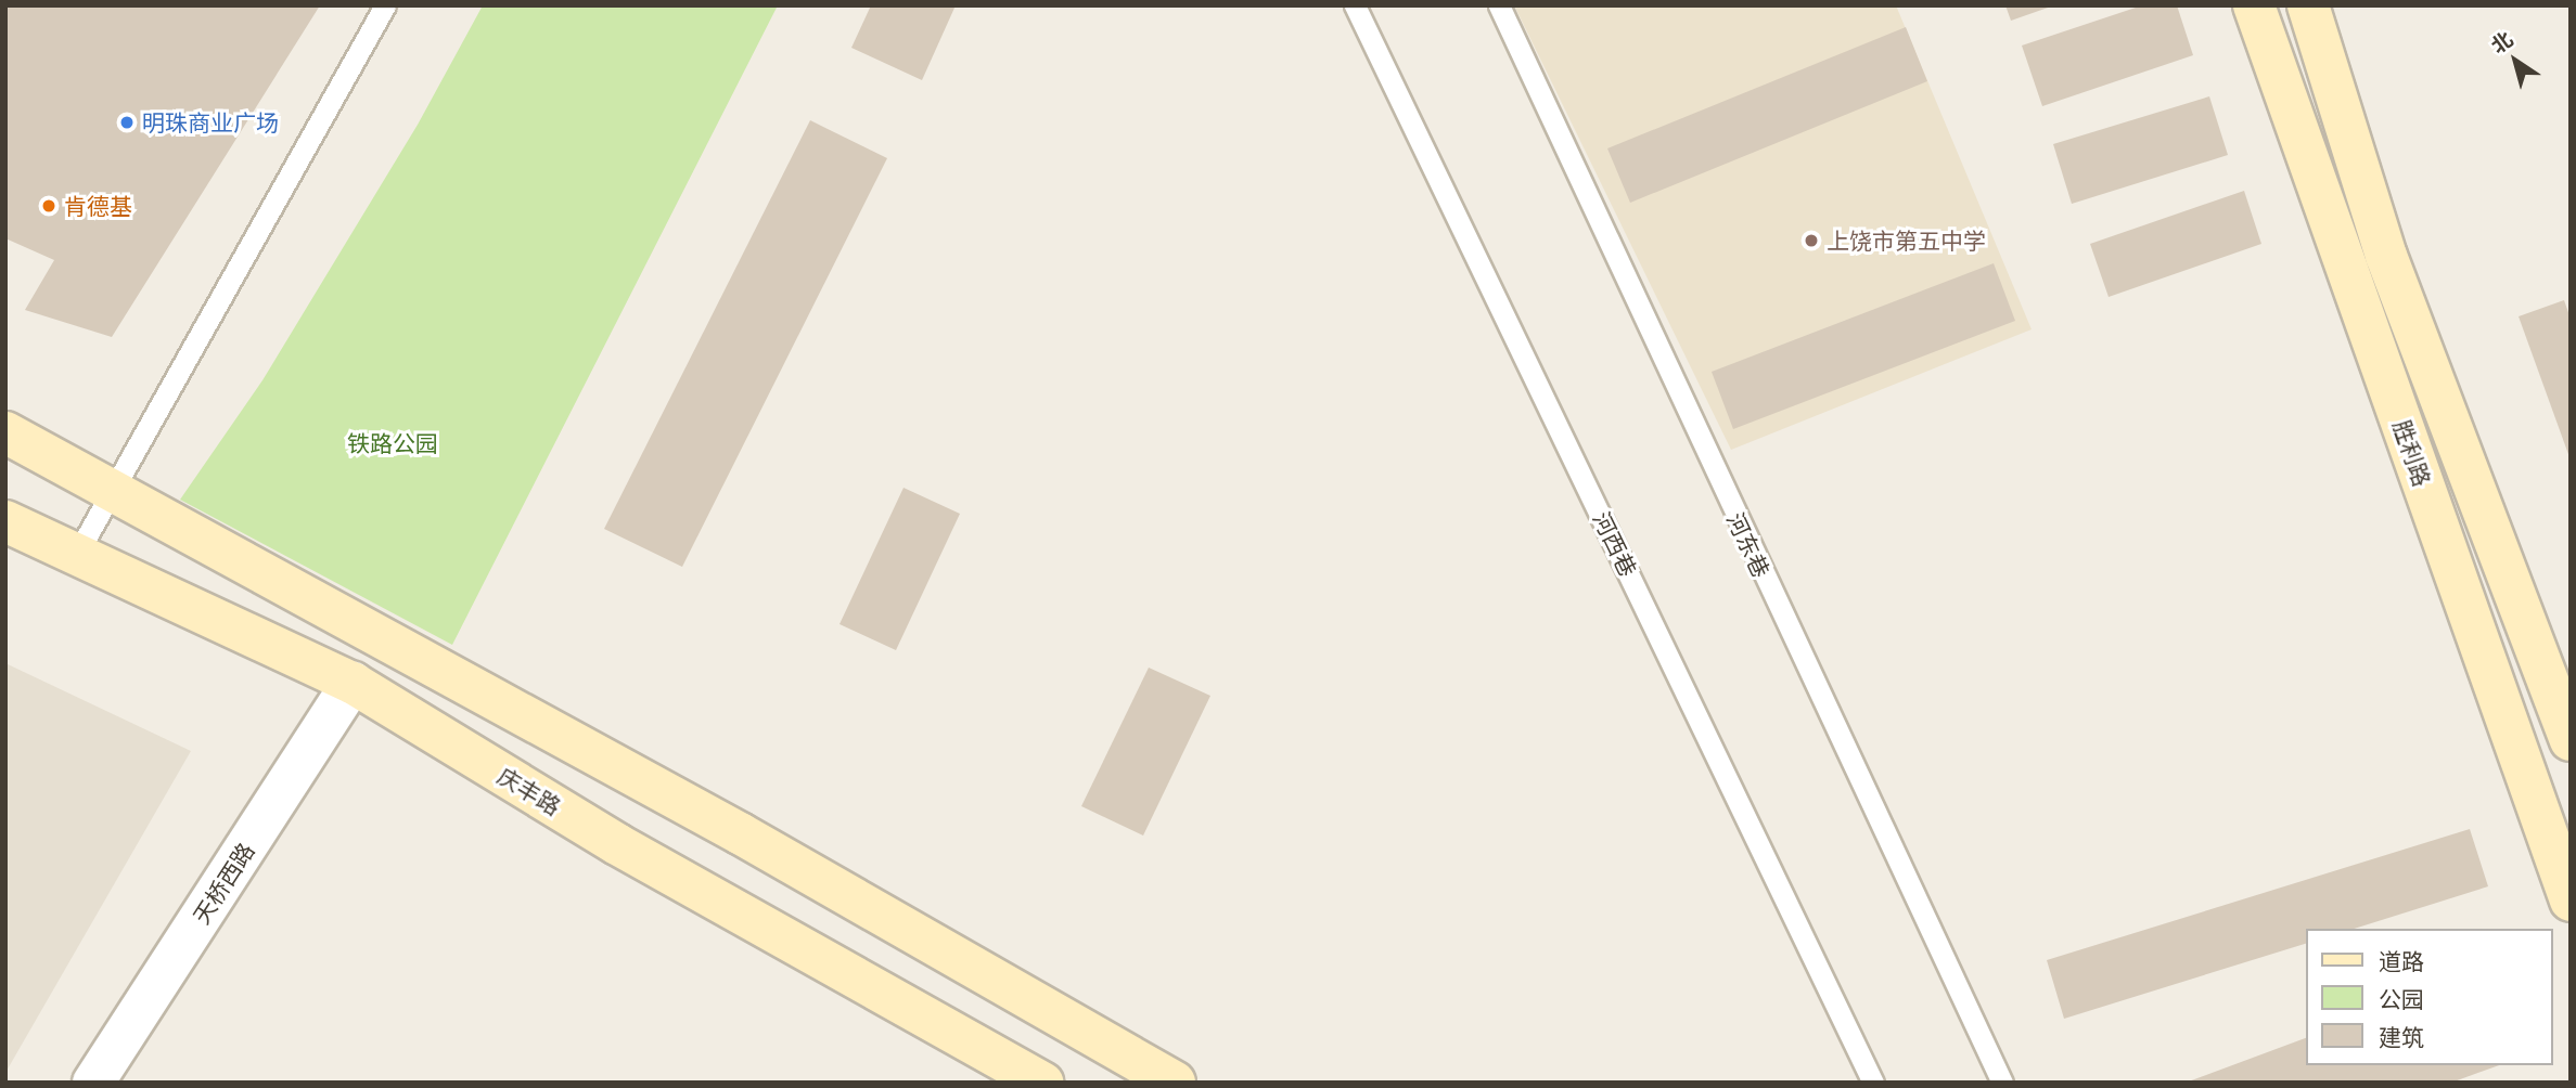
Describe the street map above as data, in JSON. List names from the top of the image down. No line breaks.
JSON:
{"streets":{"main road":["胜利路","庆丰路"],"street":["天桥西路"],"lane":["河西巷","河东巷"]},"crossings":[["庆丰路","天桥西路"]],"parks":["铁路公园"],"places":["明珠商业广场","肯德基","上饶市第五中学"],"legend":["道路","公园","建筑"],"north":"top left"}
